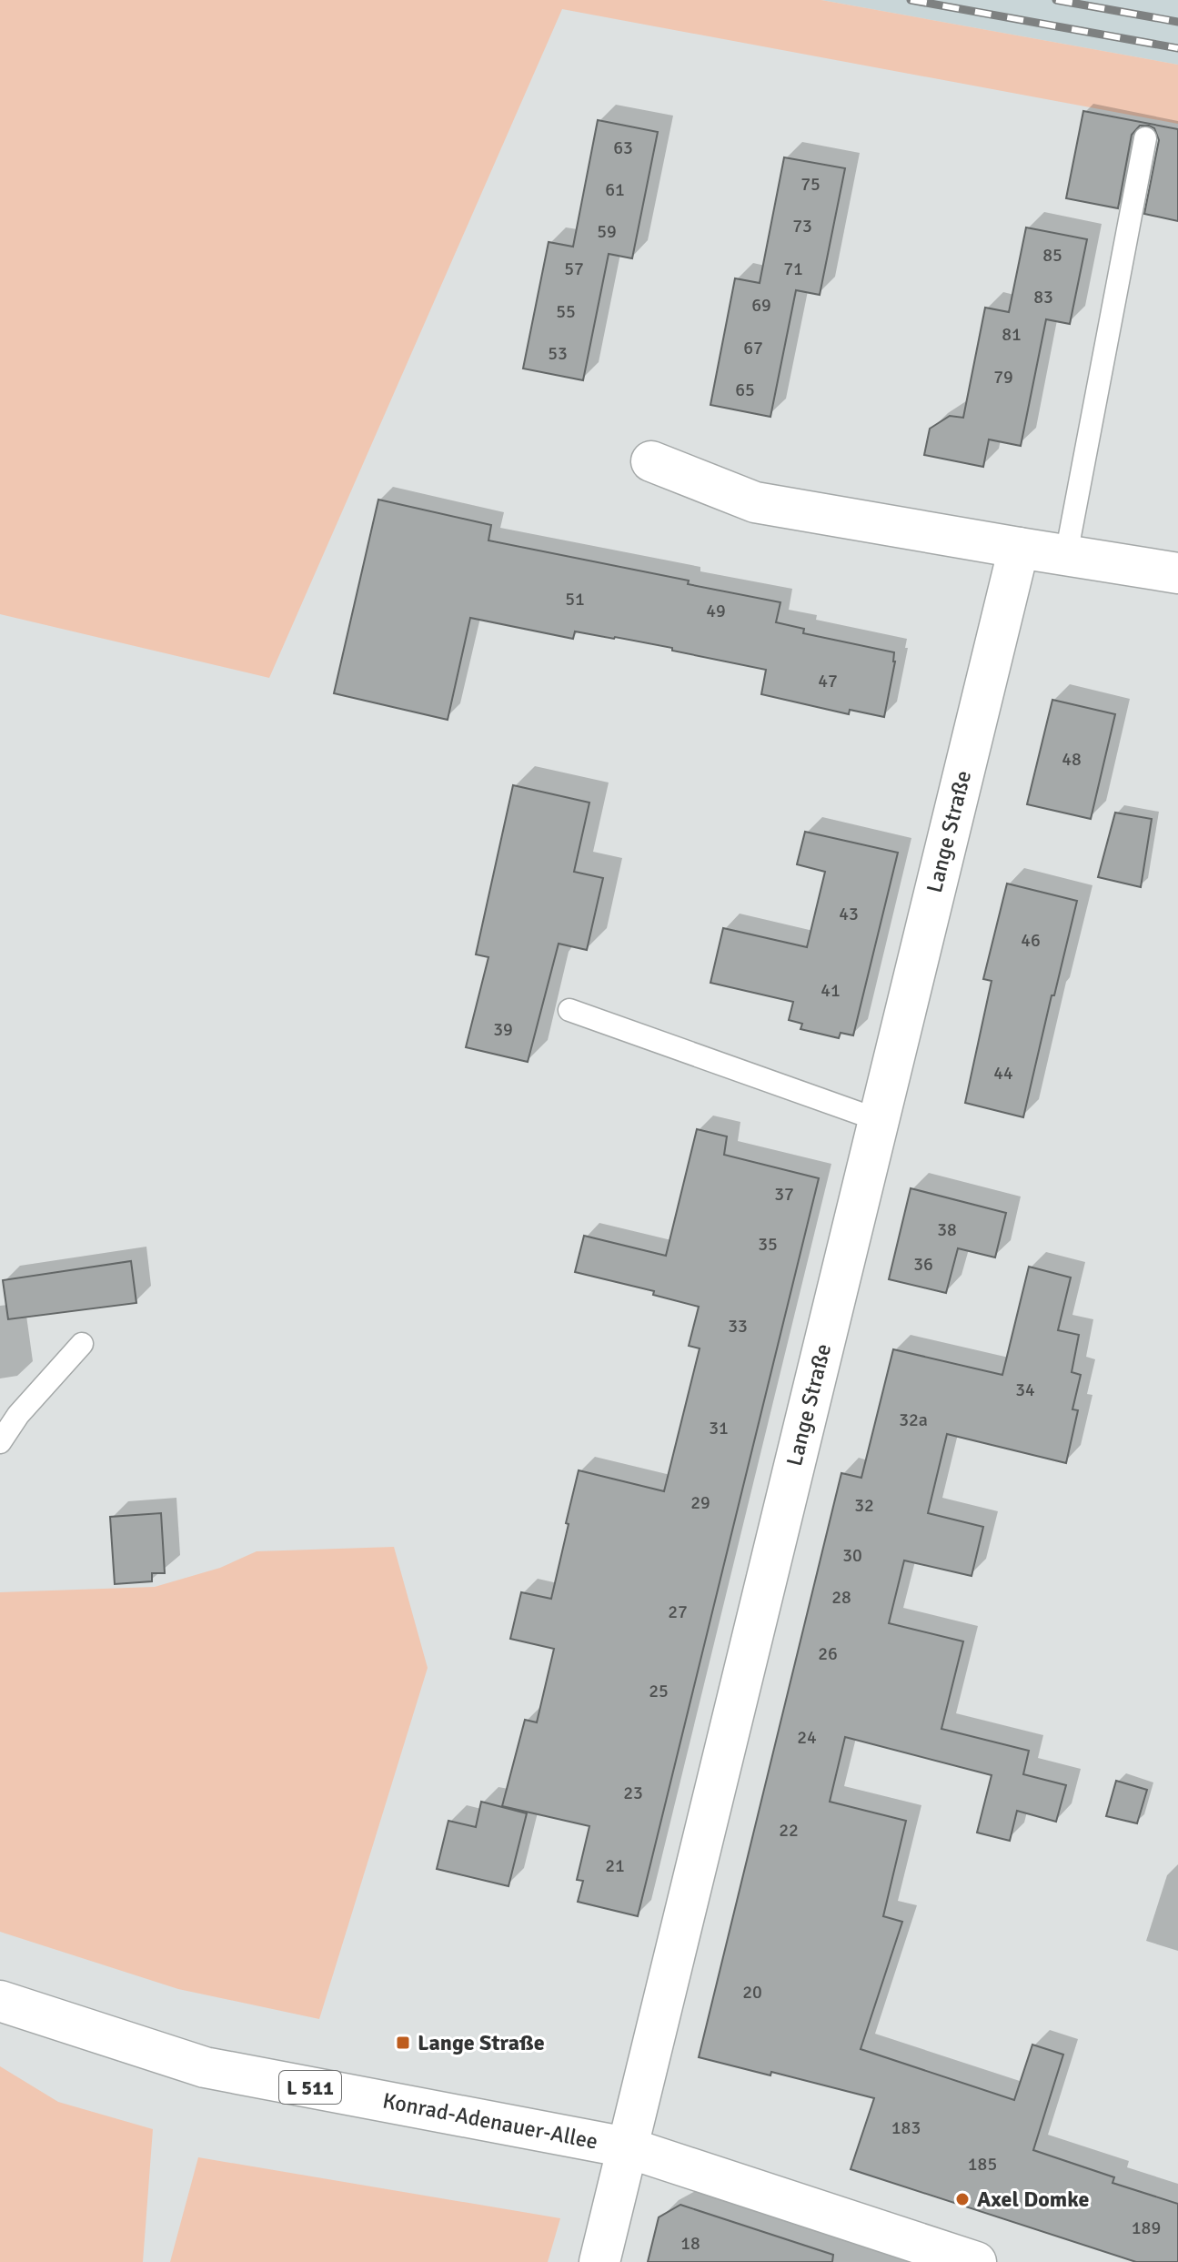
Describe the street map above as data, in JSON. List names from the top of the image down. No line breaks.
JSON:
{"streets":{"street":["Lange Straße","L 511","Konrad-Adenauer-Allee"]},"crossings":[["Lange Straße","Konrad-Adenauer-Allee"]],"places":{"transit":["Lange Straße"],"other":["Axel Domke"]},"house_numbers":["63","75","61","73","59","85","57","71","83","69","55","81","67","53","79","65","51","49","47","48","43","46","41","39","44","37","38","35","36","33","34","32a","31","29","32","30","28","27","26","25","24","23","22","21","20","183","185","189","18"]}
